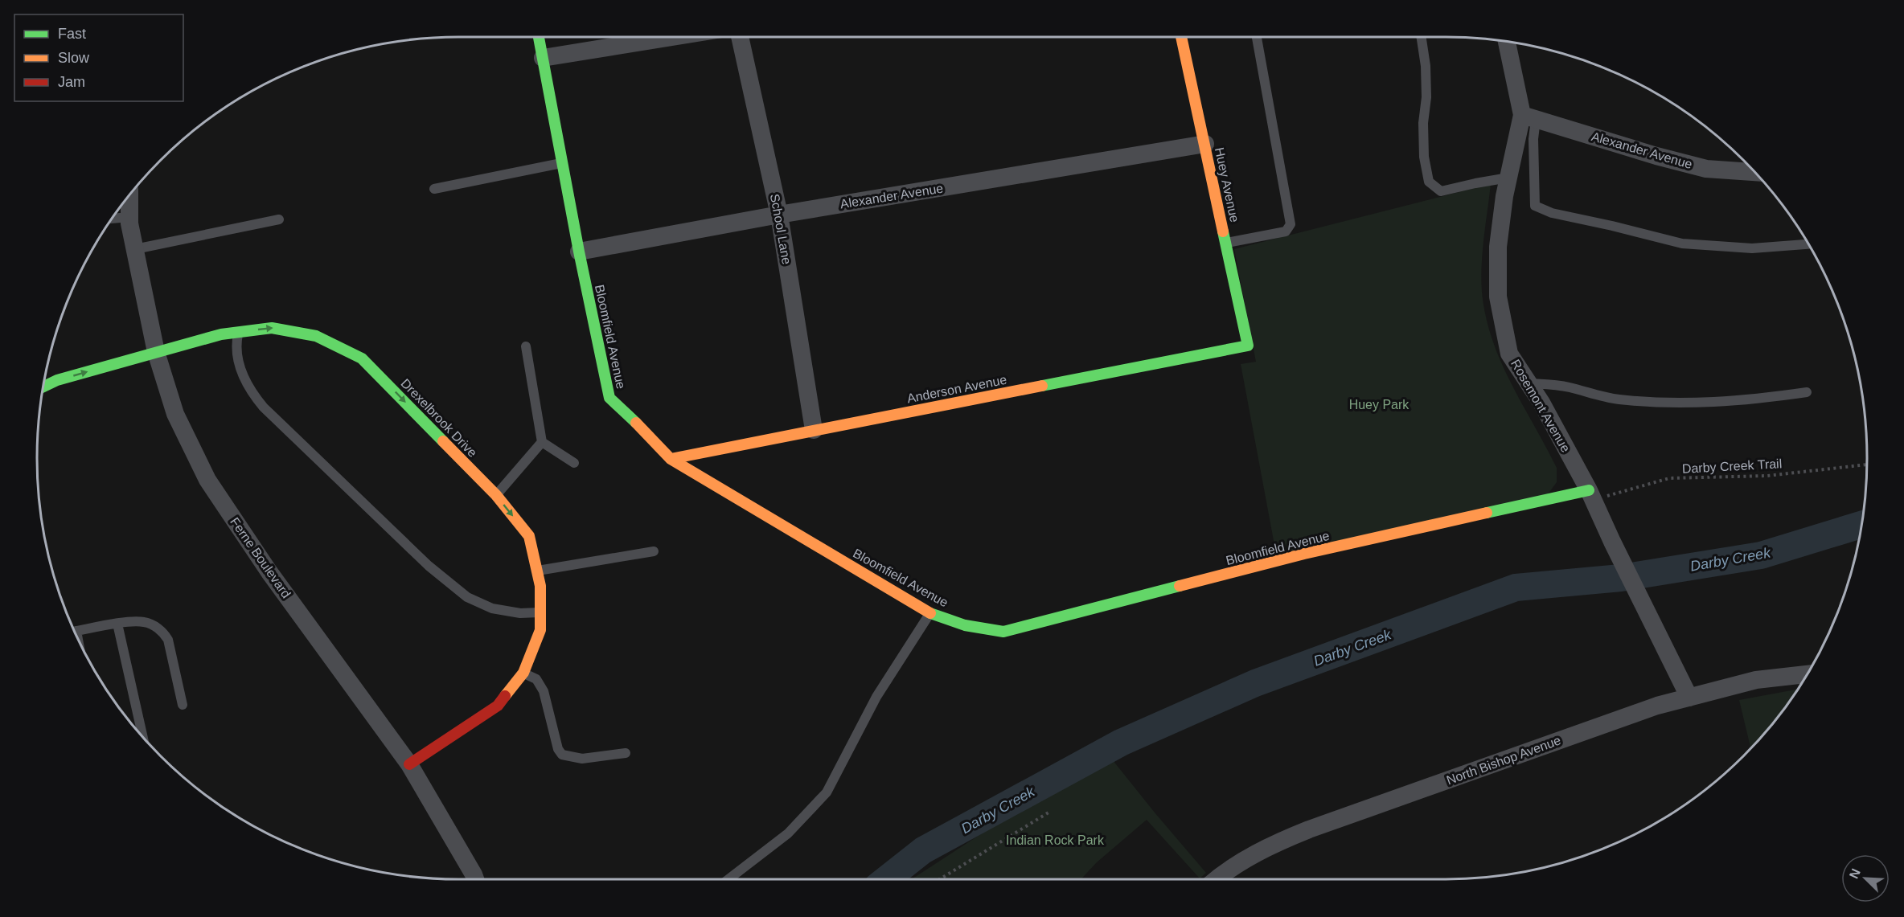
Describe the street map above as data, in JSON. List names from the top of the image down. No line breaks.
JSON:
{"streets":{"street":["Alexander Avenue","Huey Avenue","School Lane","Bloomfield Avenue","Anderson Avenue","Rosemont Avenue","Drexelbrook Drive","Ferne Boulevard","North Bishop Avenue"],"path":["Darby Creek Trail"]},"crossings":[["Alexander Avenue","Huey Avenue"],["Alexander Avenue","School Lane"],["Alexander Avenue","Bloomfield Avenue"],["Alexander Avenue","Rosemont Avenue"],["Huey Avenue","Anderson Avenue"],["School Lane","Anderson Avenue"],["Bloomfield Avenue","Anderson Avenue"],["Bloomfield Avenue","Rosemont Avenue"],["Bloomfield Avenue","Darby Creek Trail"],["Rosemont Avenue","Darby Creek Trail"],["Rosemont Avenue","North Bishop Avenue"],["Drexelbrook Drive","Ferne Boulevard"]],"one_way":["Drexelbrook Drive"],"water":["Darby Creek"],"parks":["Huey Park","Indian Rock Park"],"legend":["Fast","Slow","Jam"],"north":"top left"}
